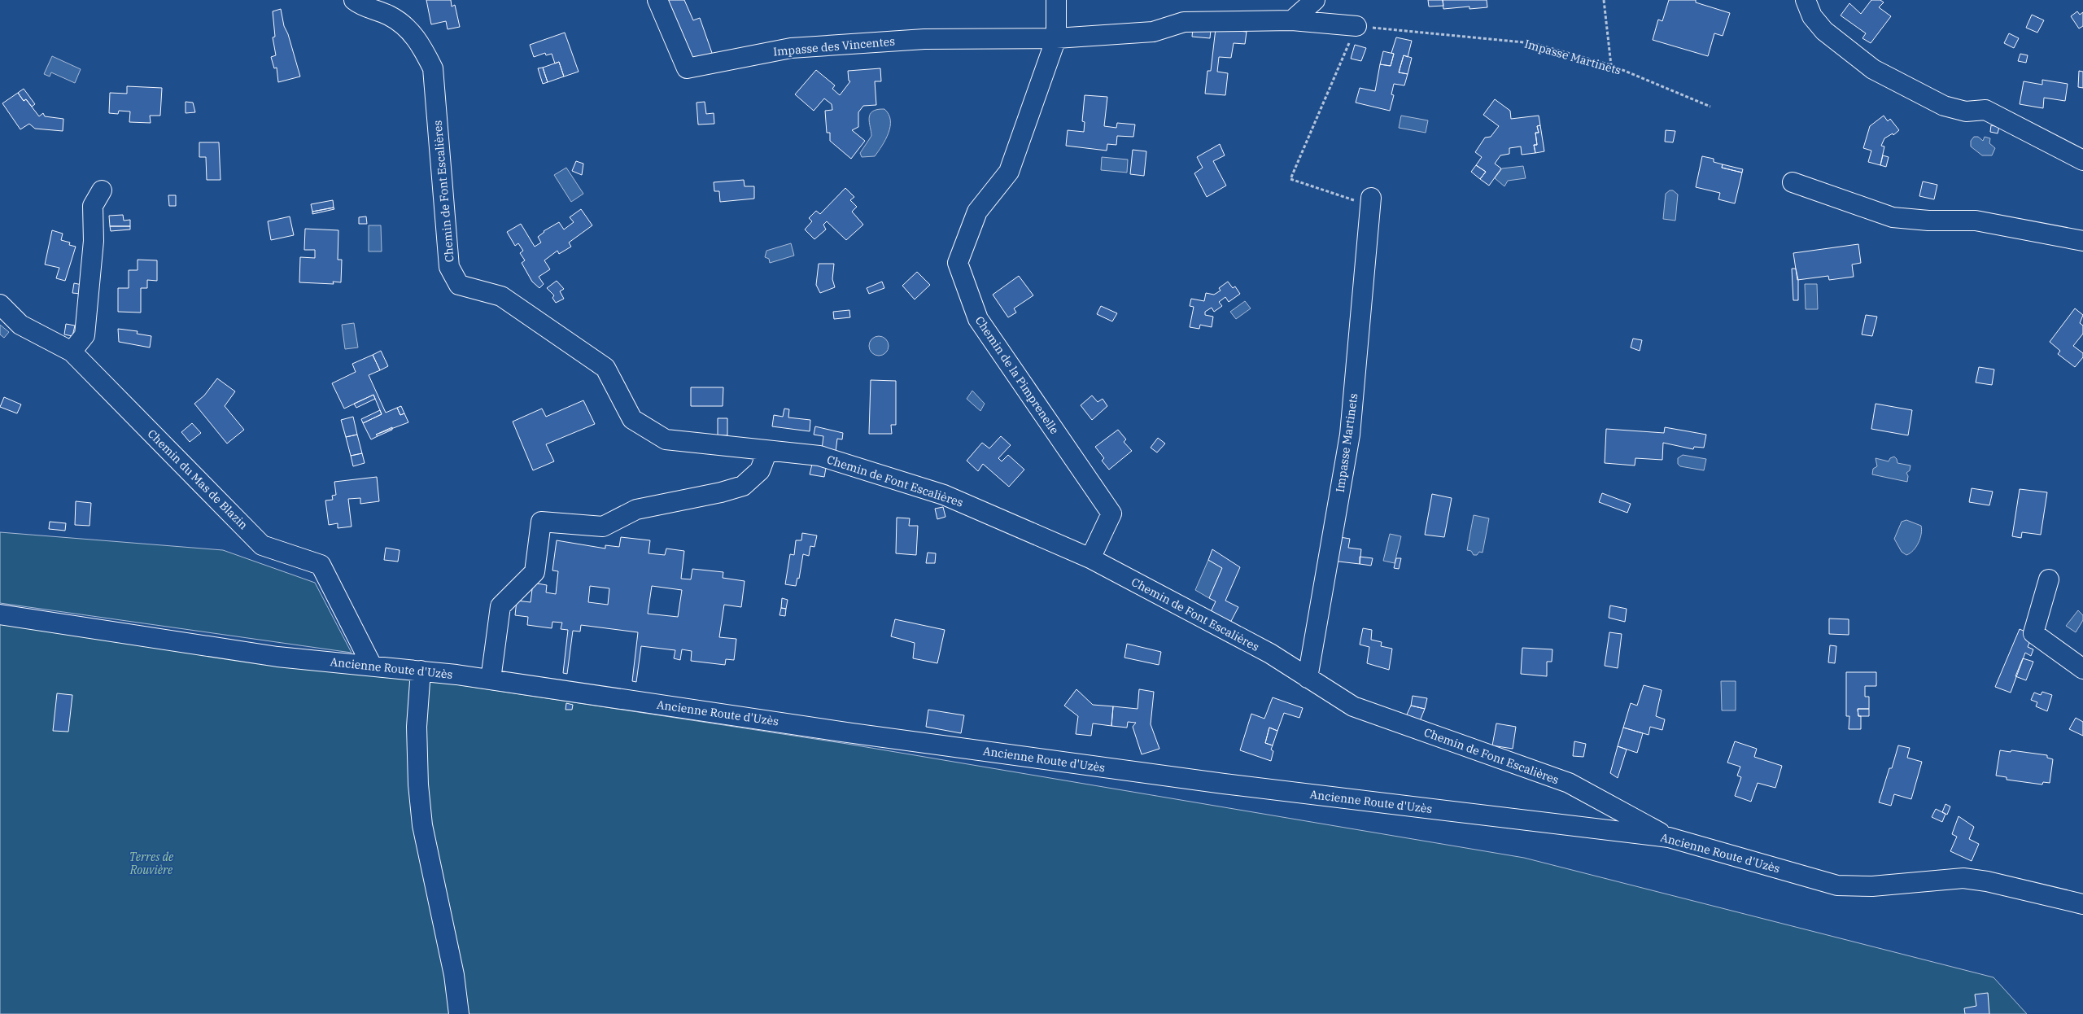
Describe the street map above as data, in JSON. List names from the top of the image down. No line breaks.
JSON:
{"streets":{"street":["Impasse des Vincentes","Impasse Martinets","Chemin de Font Escalières","Chemin de la Pimprenelle","Chemin du Mas de Blazin","Ancienne Route d'Uzès"]},"crossings":[["Impasse des Vincentes","Chemin de la Pimprenelle"],["Impasse Martinets","Chemin de Font Escalières"],["Chemin de Font Escalières","Chemin de la Pimprenelle"],["Chemin de Font Escalières","Ancienne Route d'Uzès"],["Chemin du Mas de Blazin","Ancienne Route d'Uzès"]],"parks":["Terres de Rouvière"]}
